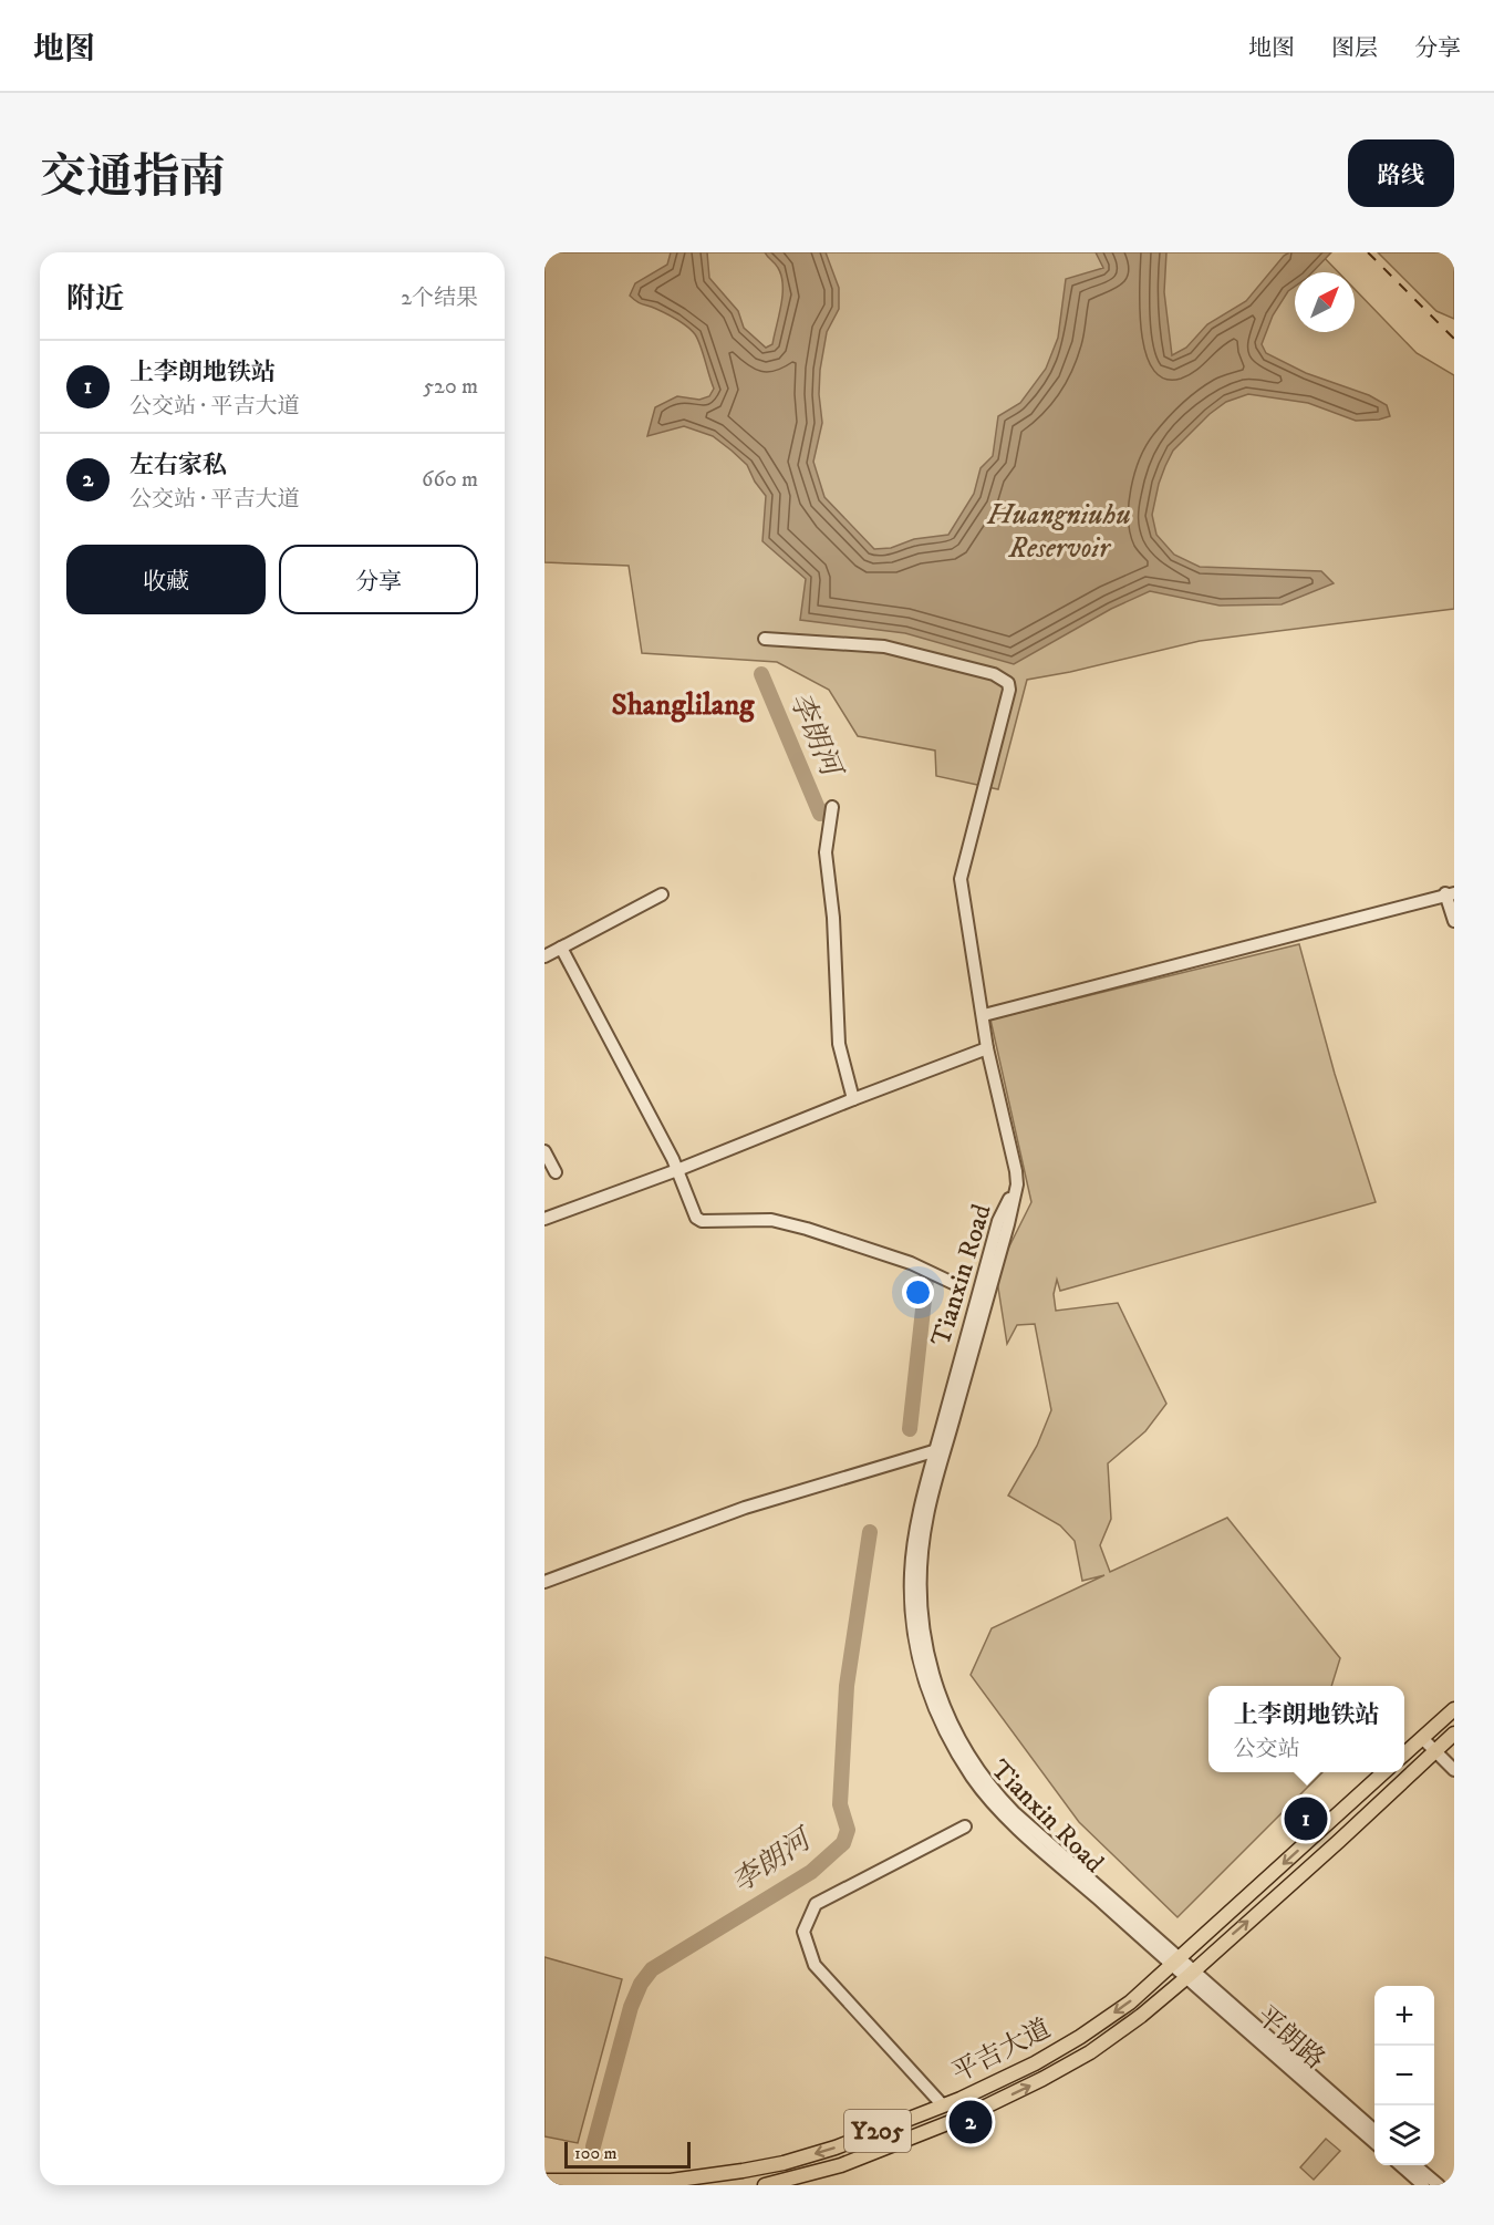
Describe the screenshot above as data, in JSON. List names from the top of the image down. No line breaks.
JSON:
{"streets":{"main road":["平吉大道","Y205"],"street":["Tianxin Road","平朗路"]},"crossings":[["Tianxin Road","平朗路"],["Tianxin Road","平吉大道"],["平朗路","平吉大道"]],"districts":["Shanglilang"],"water":["Huangniuhu Reservoir","李朗河"],"scale_bar":"100 m","north":"top right","page":{"header":"地图","nav":["地图","图层","分享"],"title":"交通指南","buttons":["路线",["收藏","分享"]],"heading":["附近","2个结果"],"list":[{"mark":"1","name":"上李朗地铁站","note":"公交站 · 平吉大道","value":"520 m"},{"mark":"2","name":"左右家私","note":"公交站 · 平吉大道","value":"660 m"}],"popup":["上李朗地铁站","公交站"],"pins":["1","2"],"map_buttons":["+","−"],"scale":"100 m"}}
